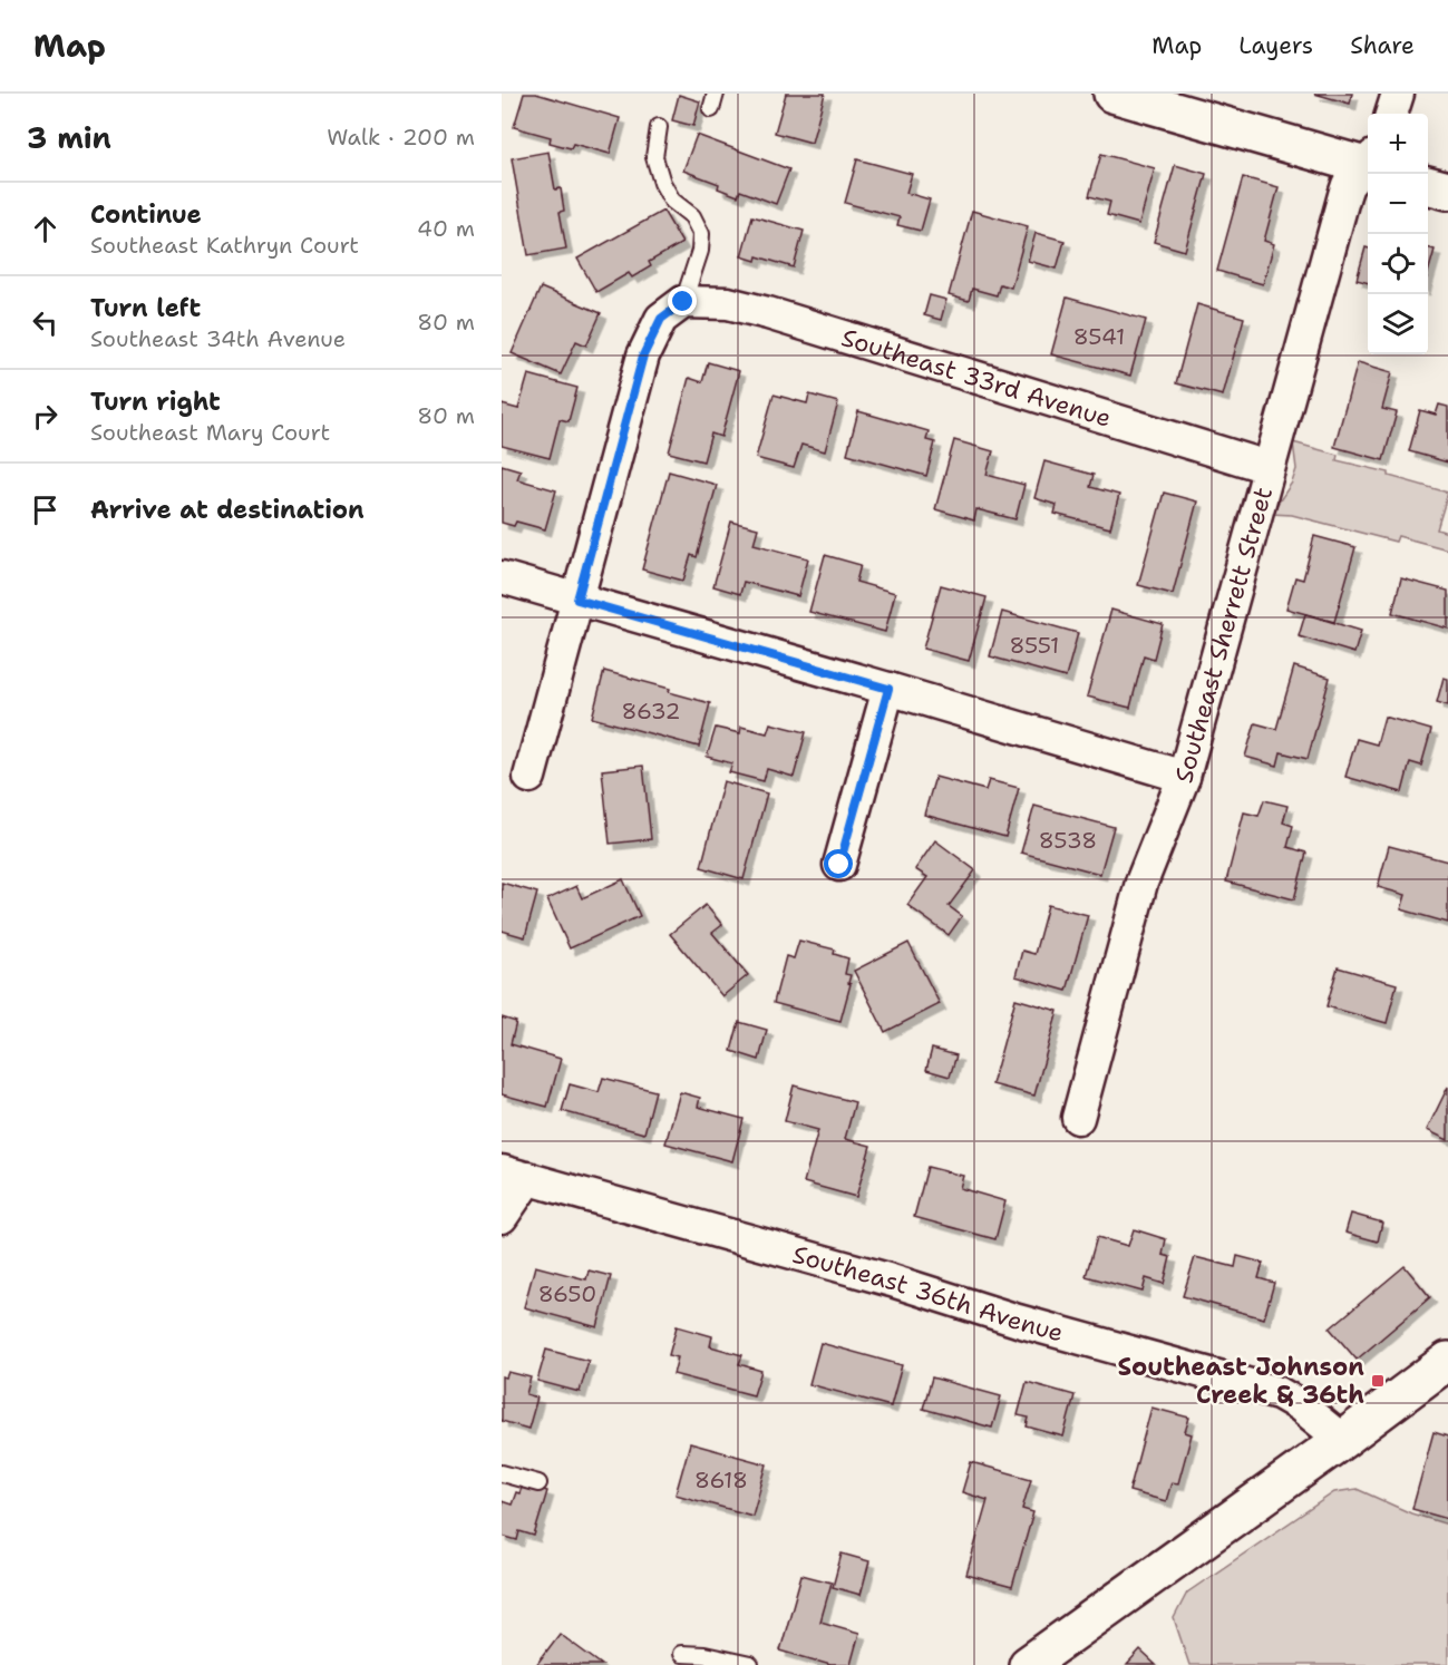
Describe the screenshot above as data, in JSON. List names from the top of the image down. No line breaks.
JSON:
{"streets":{"street":["Southeast 33rd Avenue","Southeast Sherrett Street","Southeast 36th Avenue"]},"crossings":[["Southeast 33rd Avenue","Southeast Sherrett Street"]],"places":{"transit":["Southeast Johnson Creek & 36th"]},"house_numbers":["8541","8551","8632","8538","8650","8618"],"page":{"header":"Map","nav":["Map","Layers","Share"],"heading":["3 min","Walk · 200 m"],"map_buttons":["+","−"],"list":[["Continue","Southeast Kathryn Court","40 m"],["Turn left","Southeast 34th Avenue","80 m"],["Turn right","Southeast Mary Court","80 m"],"Arrive at destination"]}}
